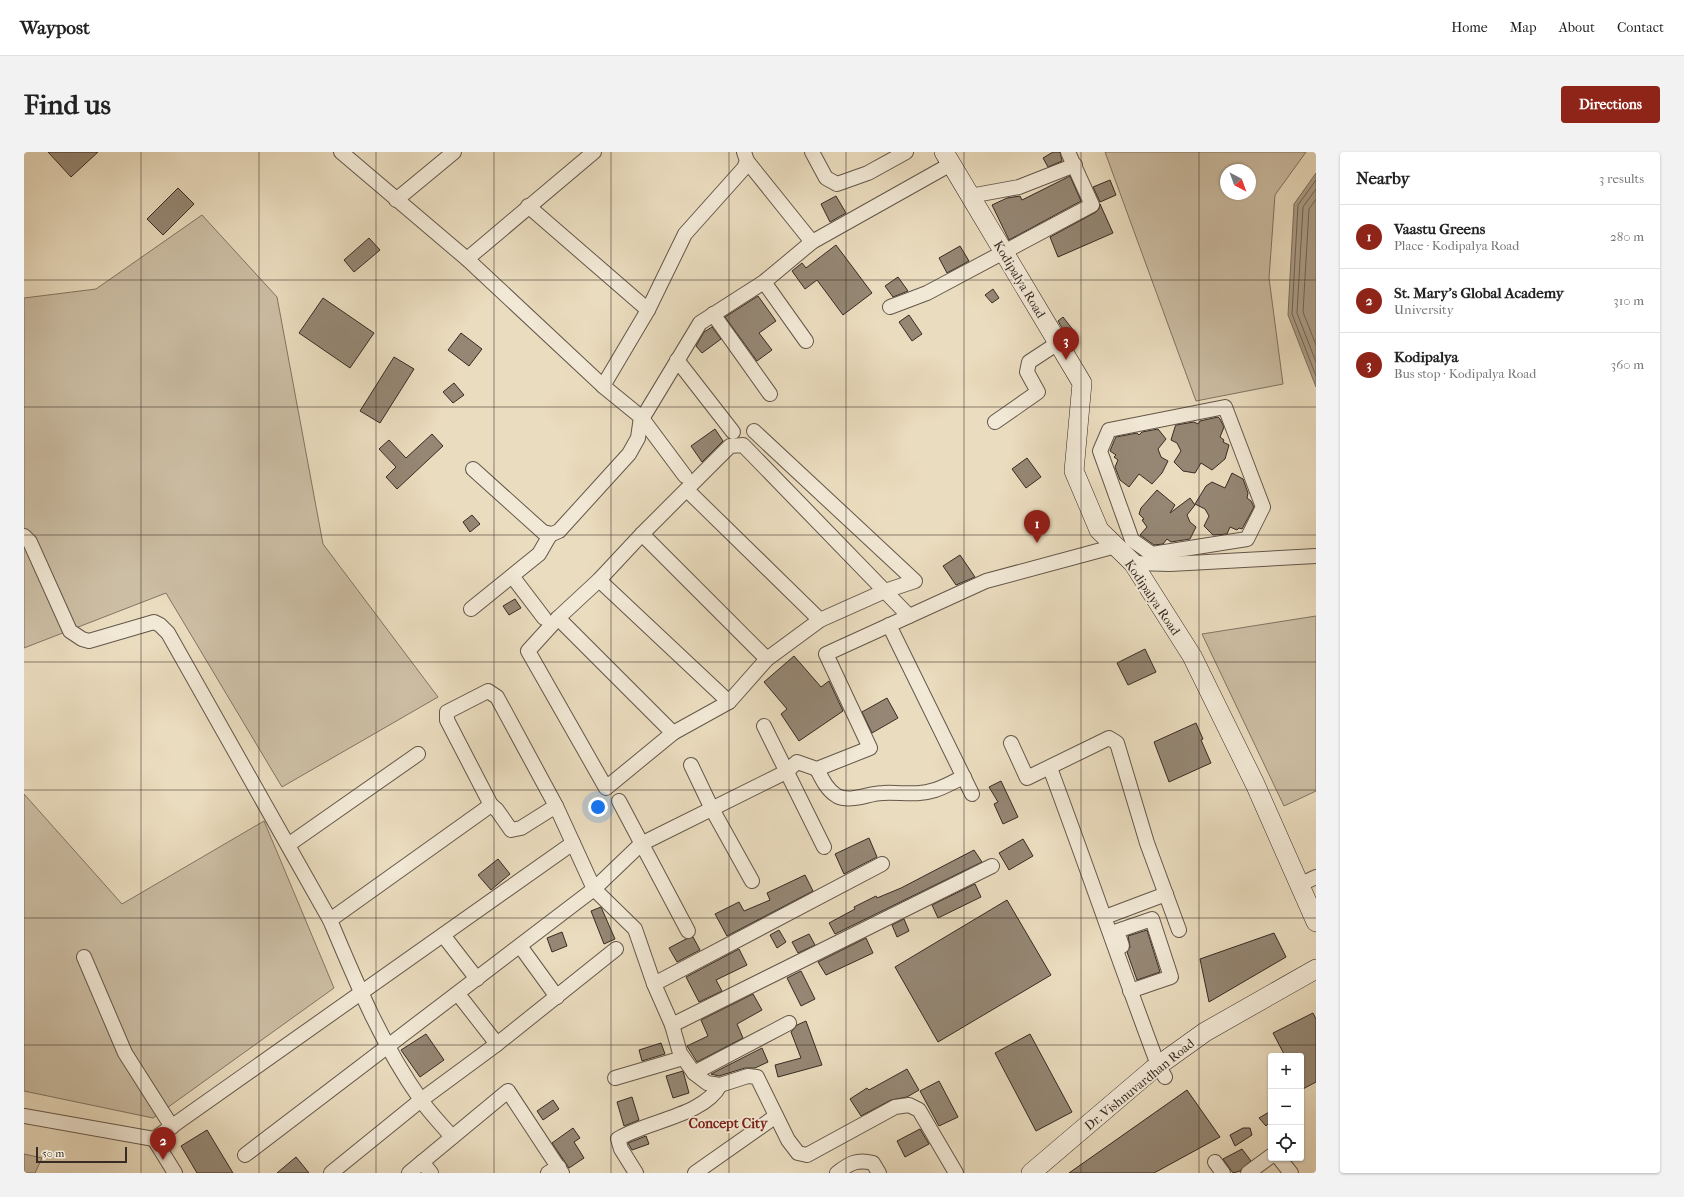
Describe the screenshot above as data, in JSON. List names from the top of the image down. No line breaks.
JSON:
{"streets":{"main road":["Kodipalya Road","Dr. Vishnuvardhan Road"]},"districts":["Concept City"],"scale_bar":"50 m","north":"bottom right","page":{"header":"Waypost","nav":["Home","Map","About","Contact"],"buttons":"Directions","title":"Find us","heading":["Nearby","3 results"],"list":[{"mark":"1","name":"Vaastu Greens","note":"Place · Kodipalya Road","value":"280 m"},{"mark":"2","name":"St. Mary's Global Academy","note":"University","value":"310 m"},{"mark":"3","name":"Kodipalya","note":"Bus stop · Kodipalya Road","value":"360 m"}],"pins":["3","1","2"],"map_buttons":["+","−"],"scale":"50 m"}}
